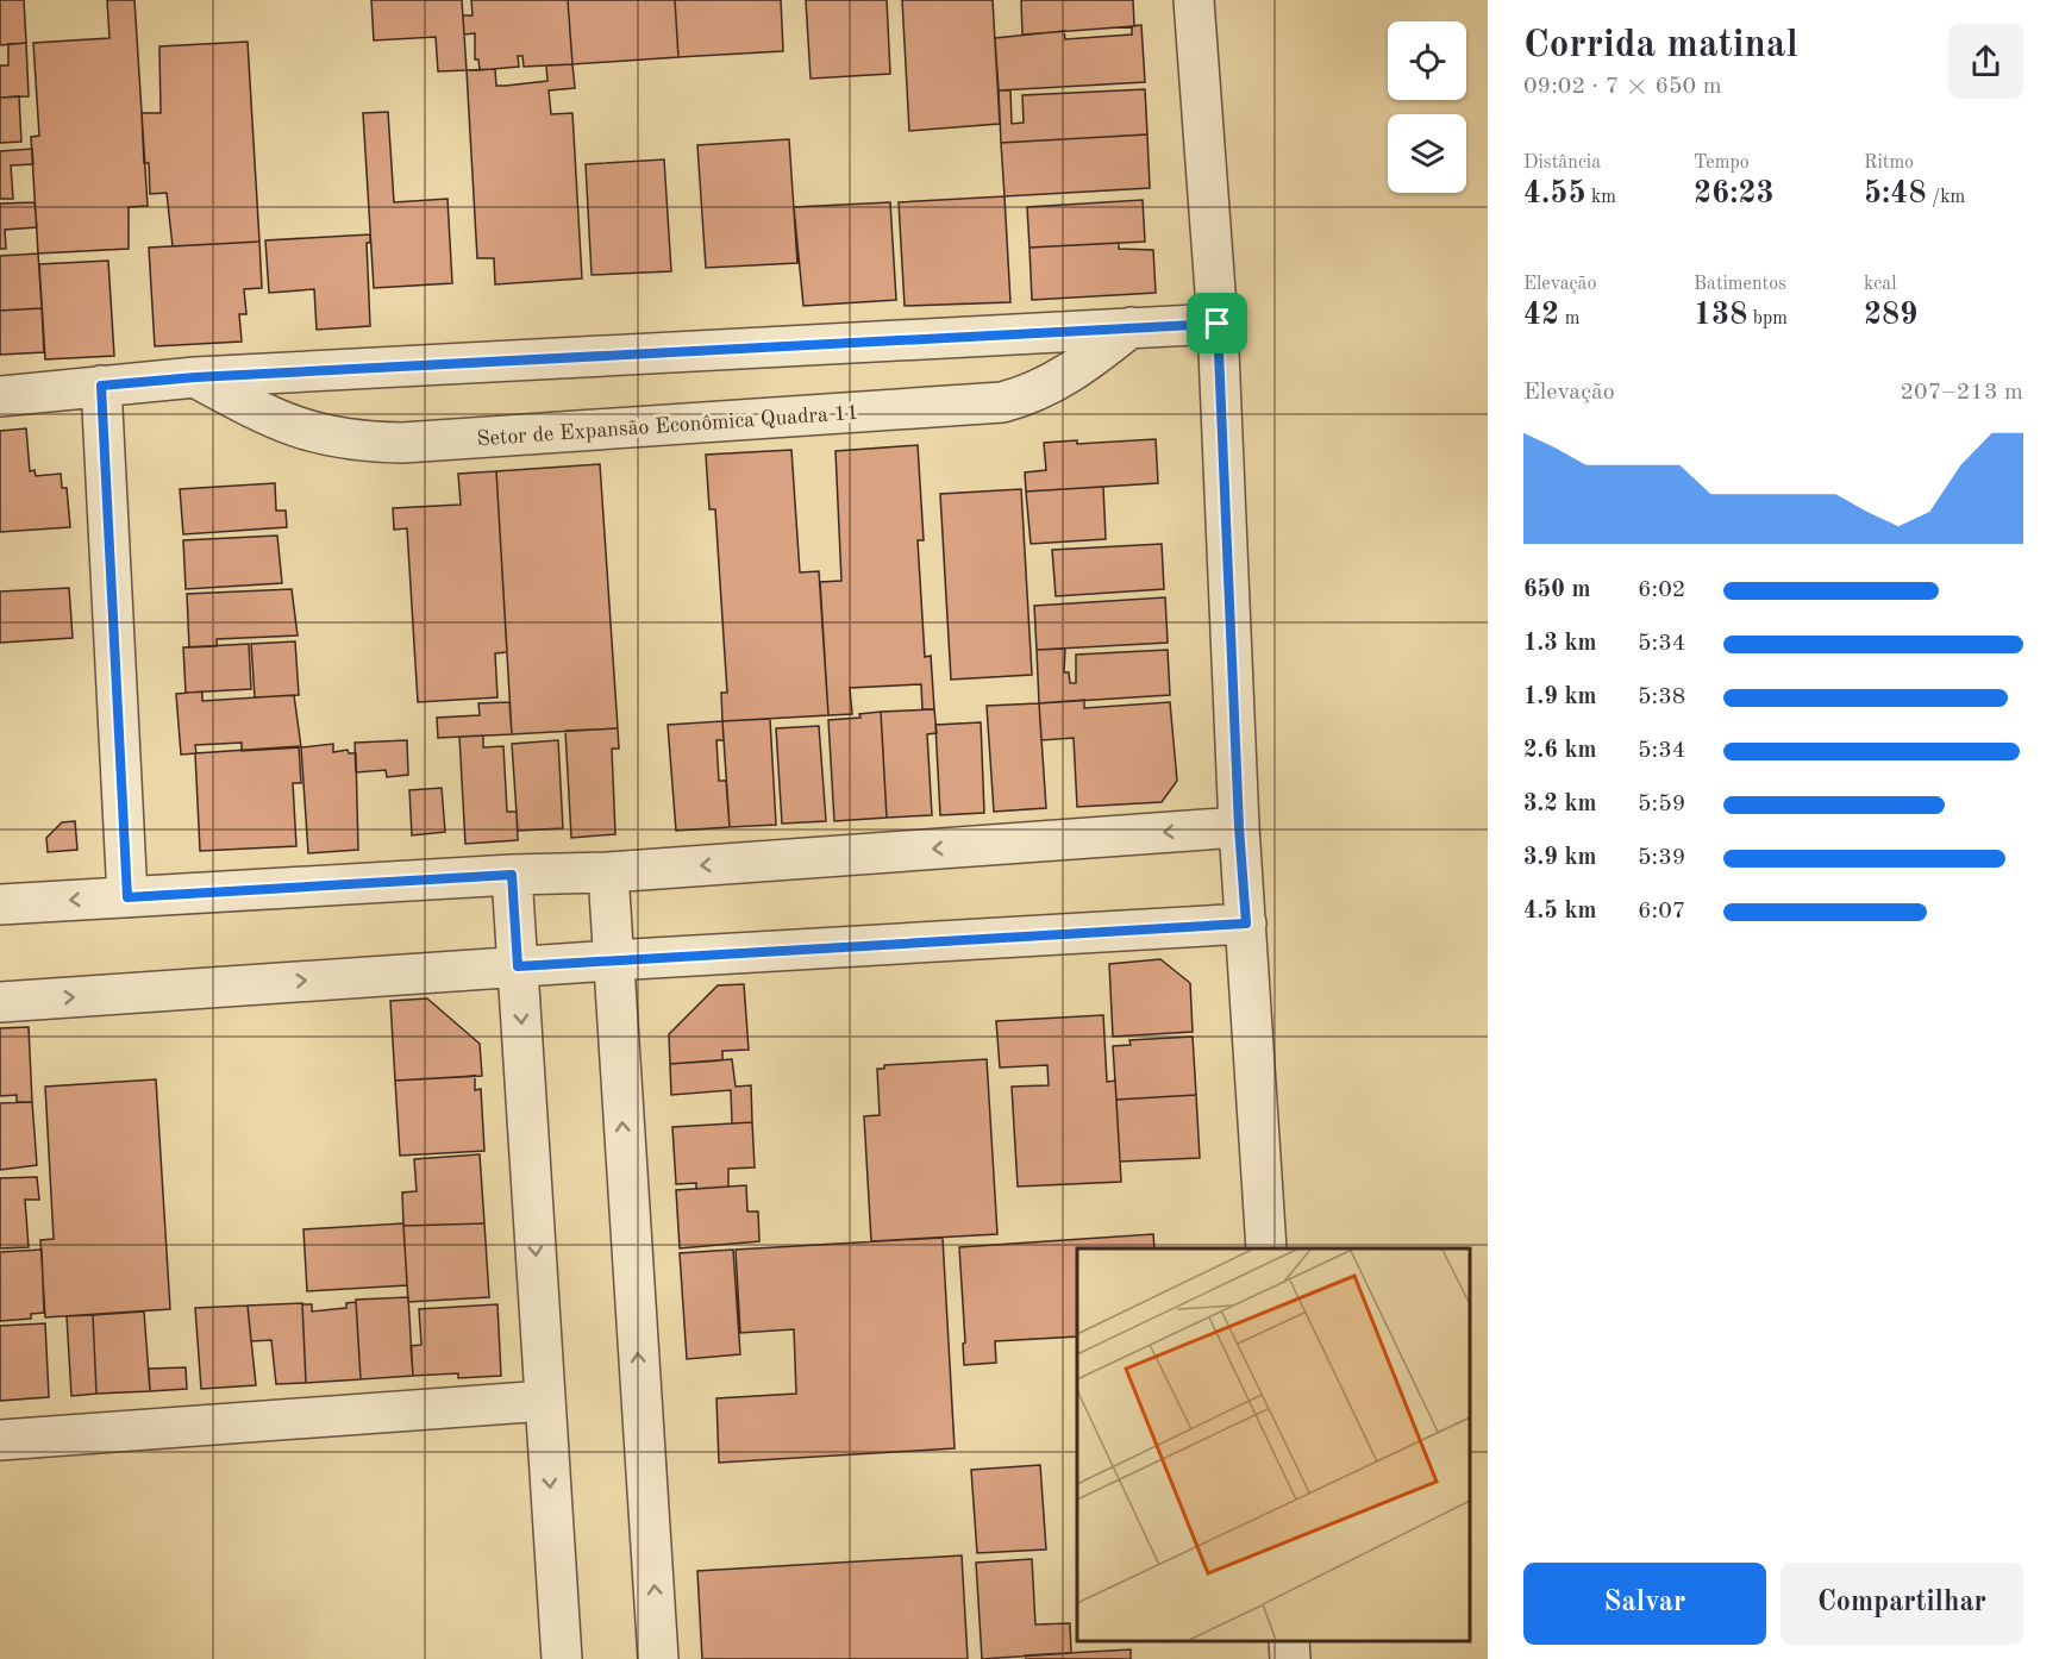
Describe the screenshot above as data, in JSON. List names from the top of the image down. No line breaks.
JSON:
{"streets":{"street":["Setor de Expansão Econômica Quadra 11"]},"page":{"heading":["Corrida matinal","09:02 · 7 × 650 m"],"stats":[["Distância","4.55 km"],["Tempo","26:23"],["Ritmo","5:48 /km"],["Elevação","42 m"],["Batimentos","138 bpm"],["kcal","289"]],"chart":["Elevação","207–213 m"],"list":[{"name":"650 m","note":"6:02"},{"name":"1.3 km","note":"5:34"},{"name":"1.9 km","note":"5:38"},{"name":"2.6 km","note":"5:34"},{"name":"3.2 km","note":"5:59"},{"name":"3.9 km","note":"5:39"},{"name":"4.5 km","note":"6:07"}],"buttons":["Salvar","Compartilhar"]}}
